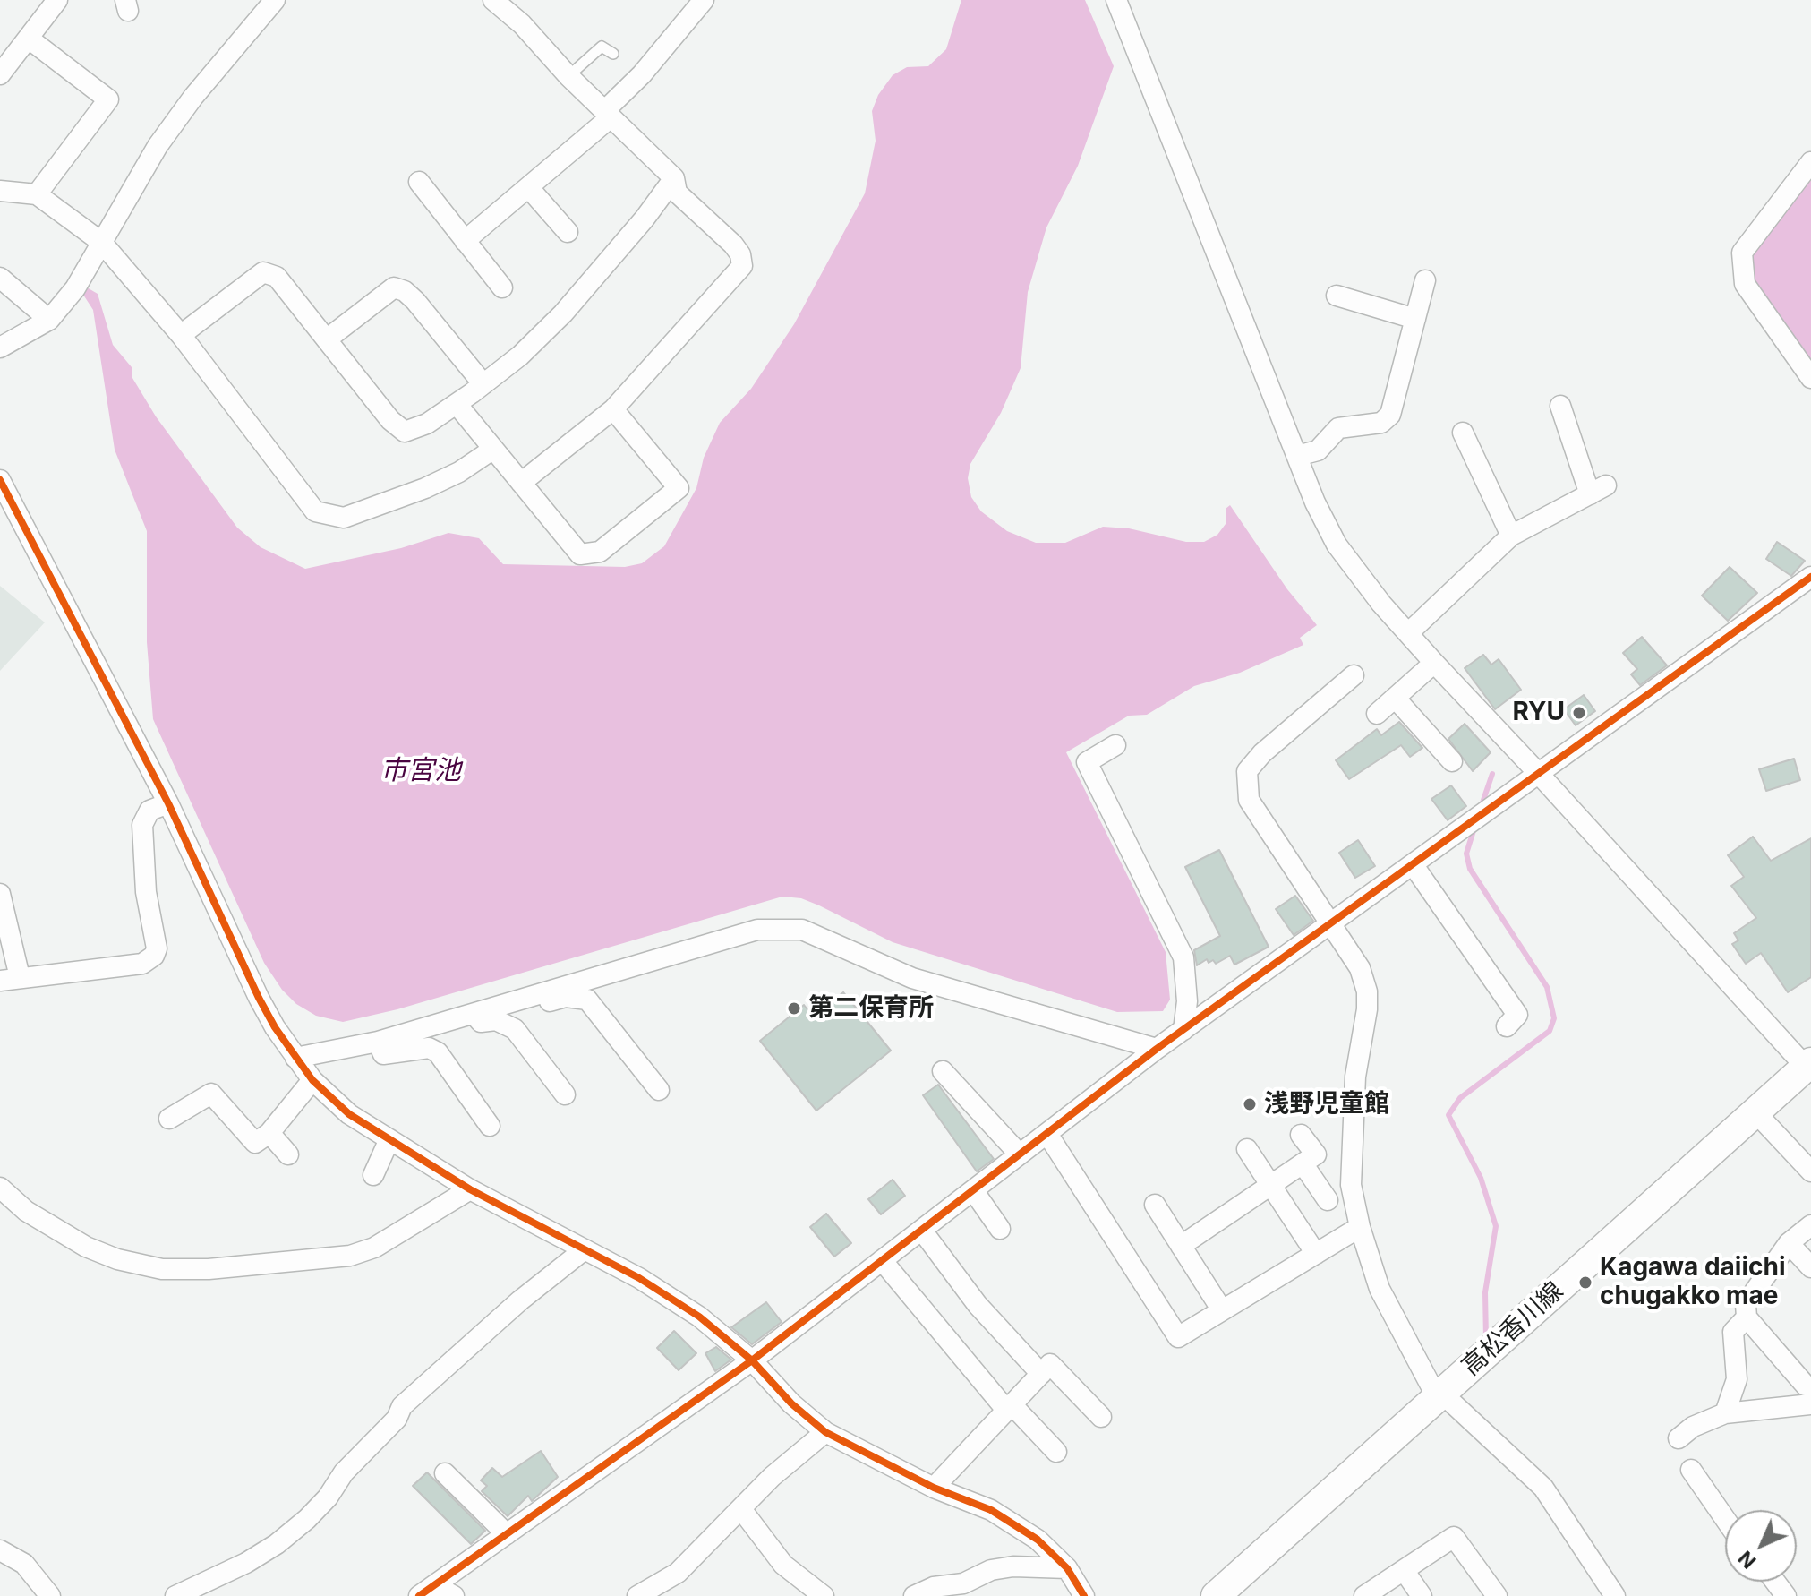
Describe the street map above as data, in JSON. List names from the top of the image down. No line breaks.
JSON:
{"streets":{"main road":["高松香川線"]},"water":["市宮池"],"places":["RYU","第二保育所","浅野児童館","Kagawa daiichi chugakko mae"],"north":"bottom left"}
